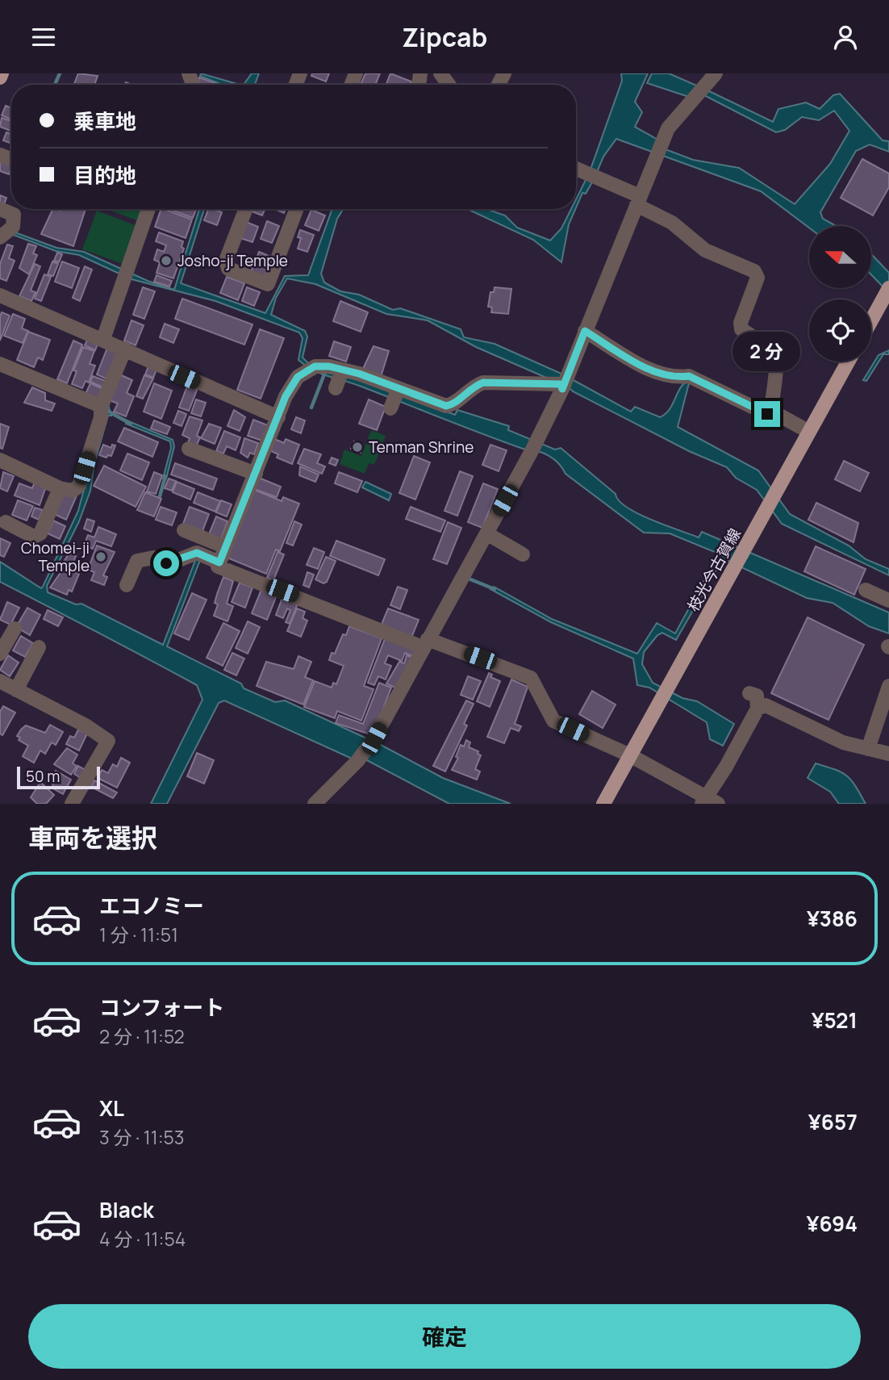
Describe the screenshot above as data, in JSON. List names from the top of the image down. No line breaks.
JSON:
{"streets":{"main road":["枝光今古賀線"]},"places":["Josho-ji Temple","Tenman Shrine","Chomei-ji Temple"],"scale_bar":"50 m","north":"left","page":{"header":"Zipcab","banner":["乗車地","目的地"],"bubble":"2 分","scale":"50 m","heading":"車両を選択","list":[{"name":"エコノミー","note":"1 分 · 11:51","value":"¥386"},{"name":"コンフォート","note":"2 分 · 11:52","value":"¥521"},{"name":"XL","note":"3 分 · 11:53","value":"¥657"},{"name":"Black","note":"4 分 · 11:54","value":"¥694"}],"buttons":"確定"}}
